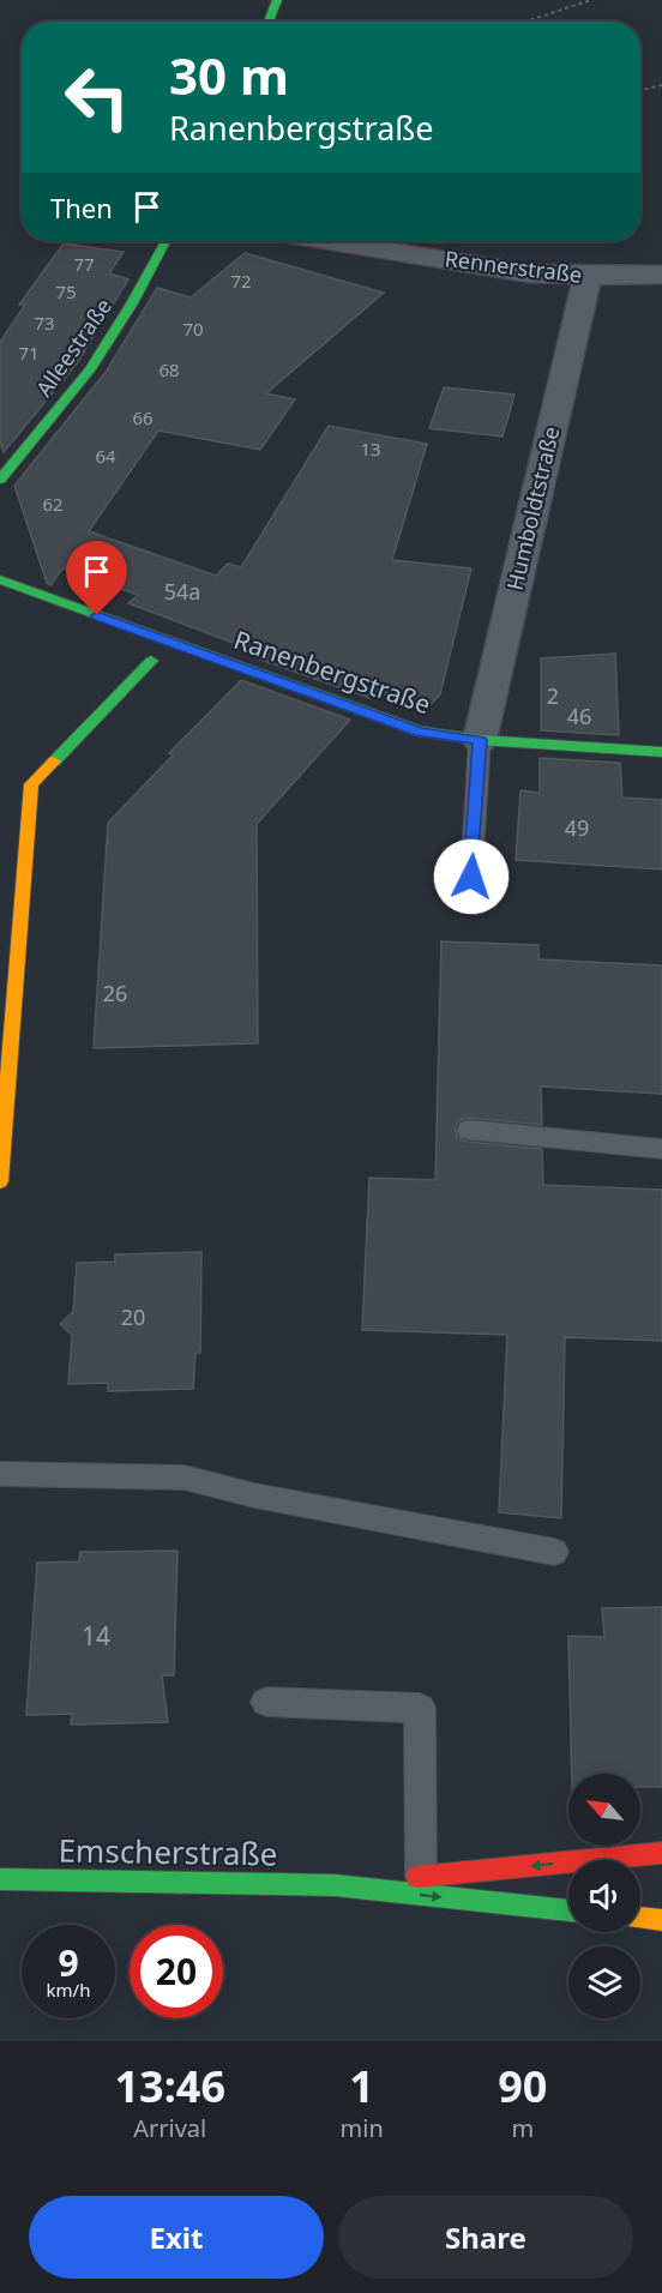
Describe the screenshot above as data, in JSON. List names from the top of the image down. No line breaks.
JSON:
{"streets":{"street":["Rennerstraße","Alleestraße","Humboldtstraße","Ranenbergstraße","Emscherstraße"]},"crossings":[["Rennerstraße","Humboldtstraße"],["Humboldtstraße","Ranenbergstraße"]],"house_numbers":["77","72","75","73","70","71","68","66","13","64","62","54a","2","46","49","26","20","14"],"north":"top left","page":{"turn":["30 m","Ranenbergstraße"],"then":"Then","speed":"9 km/h","limit":"20","eta":["13:46","Arrival","1","min","90","m"],"buttons":["Exit","Share"]}}
